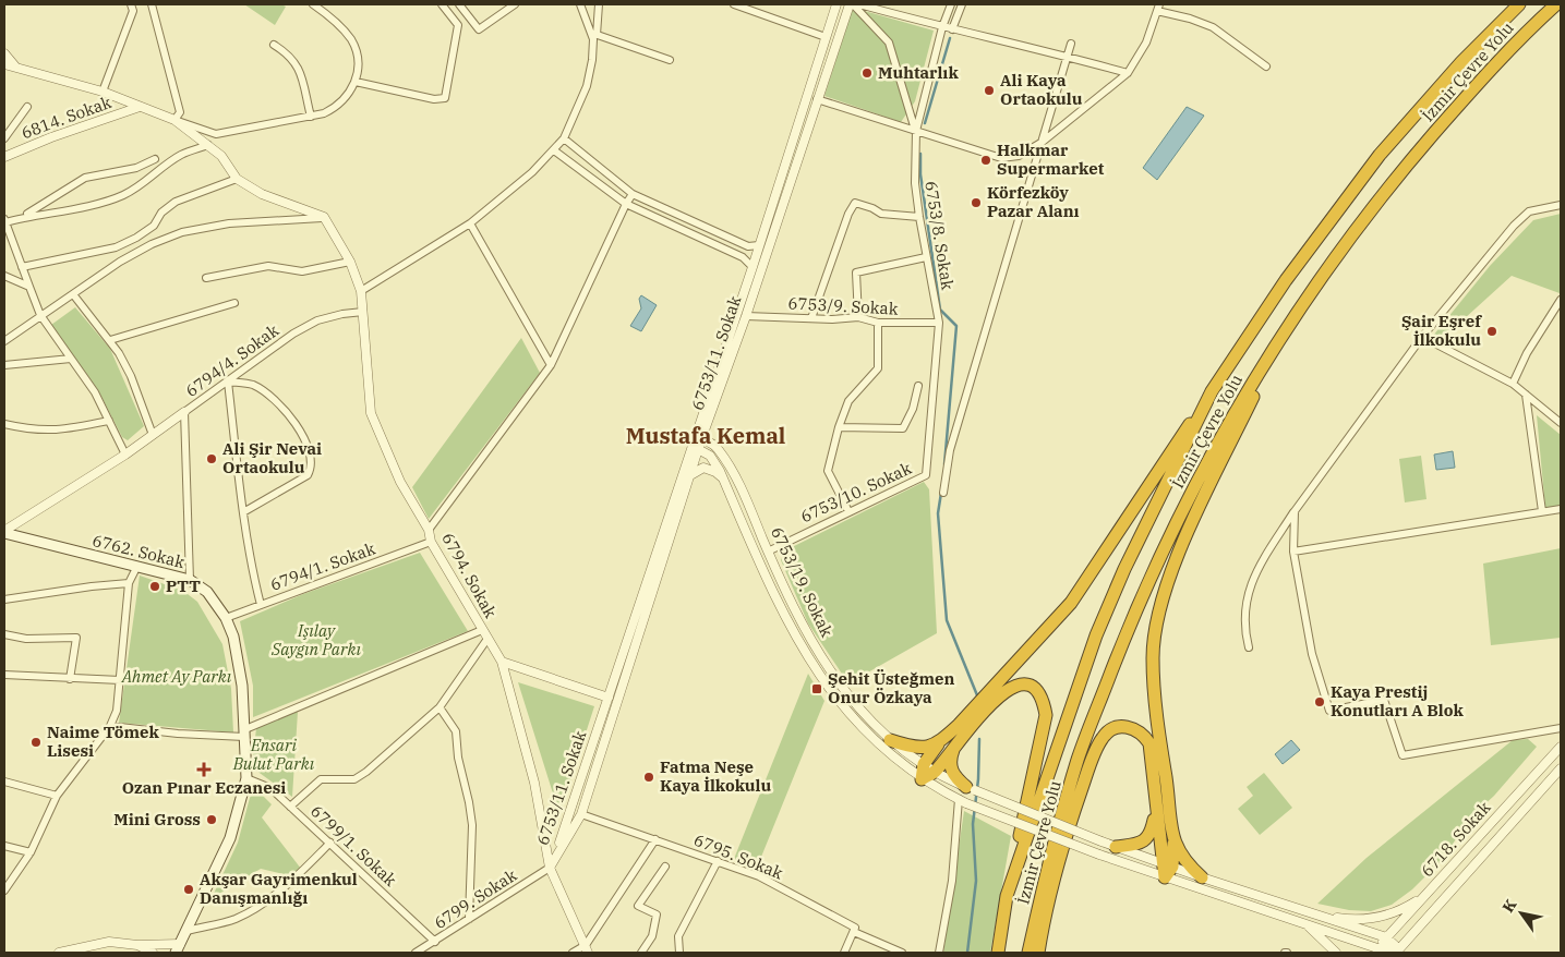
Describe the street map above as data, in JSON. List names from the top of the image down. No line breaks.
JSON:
{"streets":{"highway":["İzmir Çevre Yolu"],"main road":["6762. Sokak"],"street":["6814. Sokak","6753/8. Sokak","6753/9. Sokak","6753/11. Sokak","6794/4. Sokak","6753/10. Sokak","6794/1. Sokak","6794. Sokak","6753/19. Sokak","6718. Sokak","6799/1. Sokak","6795. Sokak","6799. Sokak"]},"crossings":[["6814. Sokak","6794. Sokak"],["6753/8. Sokak","6753/9. Sokak"],["6753/8. Sokak","6753/10. Sokak"],["6753/9. Sokak","6753/11. Sokak"],["6753/11. Sokak","6794. Sokak"],["6753/11. Sokak","6753/19. Sokak"],["6753/11. Sokak","6795. Sokak"],["6753/11. Sokak","6799. Sokak"],["6794/4. Sokak","6762. Sokak"],["6794/4. Sokak","6794. Sokak"],["6753/10. Sokak","6753/19. Sokak"],["6762. Sokak","6794/1. Sokak"],["6762. Sokak","6799/1. Sokak"],["6794/1. Sokak","6794. Sokak"],["6794. Sokak","6799. Sokak"],["6799/1. Sokak","6799. Sokak"]],"districts":["Mustafa Kemal"],"parks":["Işılay Saygın Parkı","Ahmet Ay Parkı","Ensari Bulut Parkı"],"places":{"other":["Muhtarlık","Ali Kaya Ortaokulu","Halkmar Supermarket","Körfezköy Pazar Alanı","Şair Eşref İlkokulu","Ali Şir Nevai Ortaokulu","PTT","Kaya Prestij Konutları A Blok","Naime Tömek Lisesi","Fatma Neşe Kaya İlkokulu","Mini Gross","Akşar Gayrimenkul Danışmanlığı"],"transit":["Şehit Üsteğmen Onur Özkaya"],"health":["Ozan Pınar Eczanesi"]},"north":"top left"}
